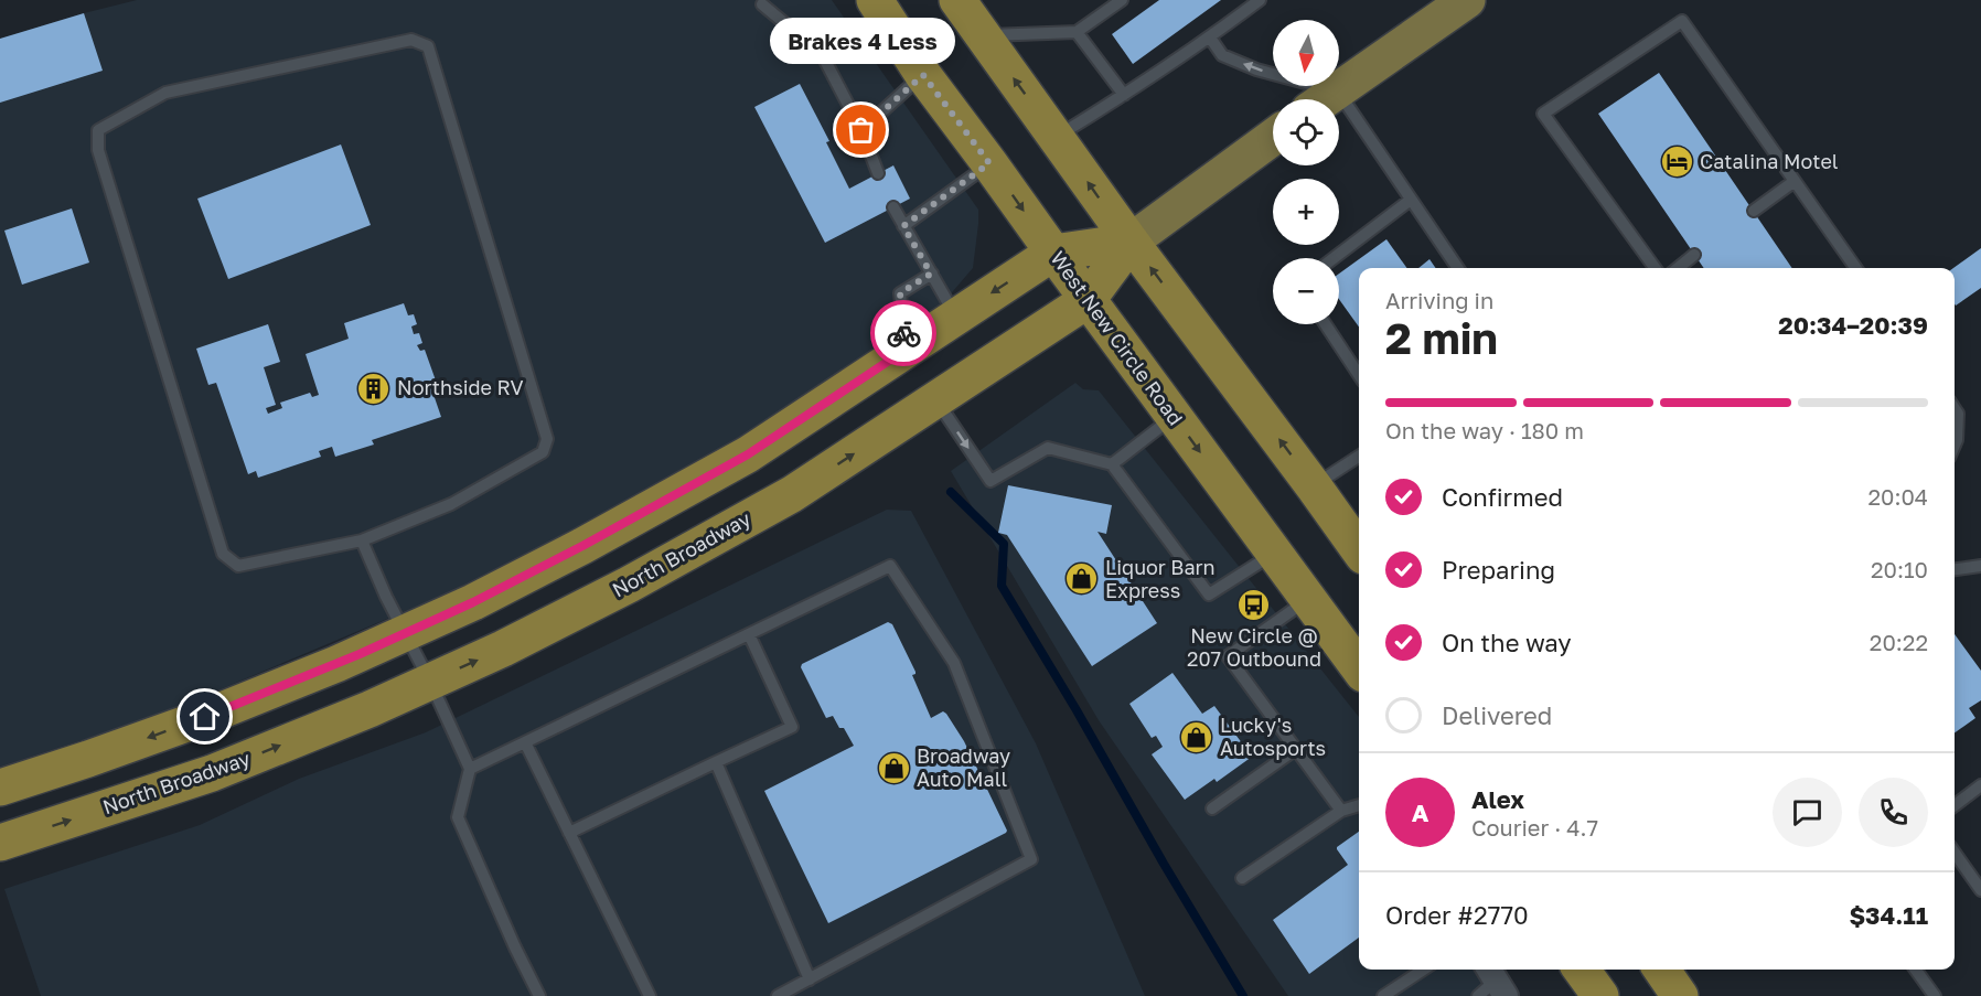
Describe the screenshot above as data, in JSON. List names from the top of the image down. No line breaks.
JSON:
{"streets":{"highway":["West New Circle Road","North Broadway"]},"crossings":[["West New Circle Road","North Broadway"]],"one_way":["North Broadway"],"places":{"other":["Brakes 4 Less"],"hotel":["Catalina Motel"],"building":["Northside RV"],"shop":["Liquor Barn Express","Lucky's Autosports","Broadway Auto Mall"],"bus stop":["New Circle @ 207 Outbound"]},"north":"bottom","page":{"bubble":"Brakes 4 Less","map_buttons":["+","−"],"heading":["2 min","Arriving in","20:34–20:39"],"panel":["Alex","Courier · 4.7","Order #2770","$34.11"],"bar":"On the way · 180 m","list":[["Confirmed","20:04"],["Preparing","20:10"],["On the way","20:22"],"Delivered"],"round":"A"}}
